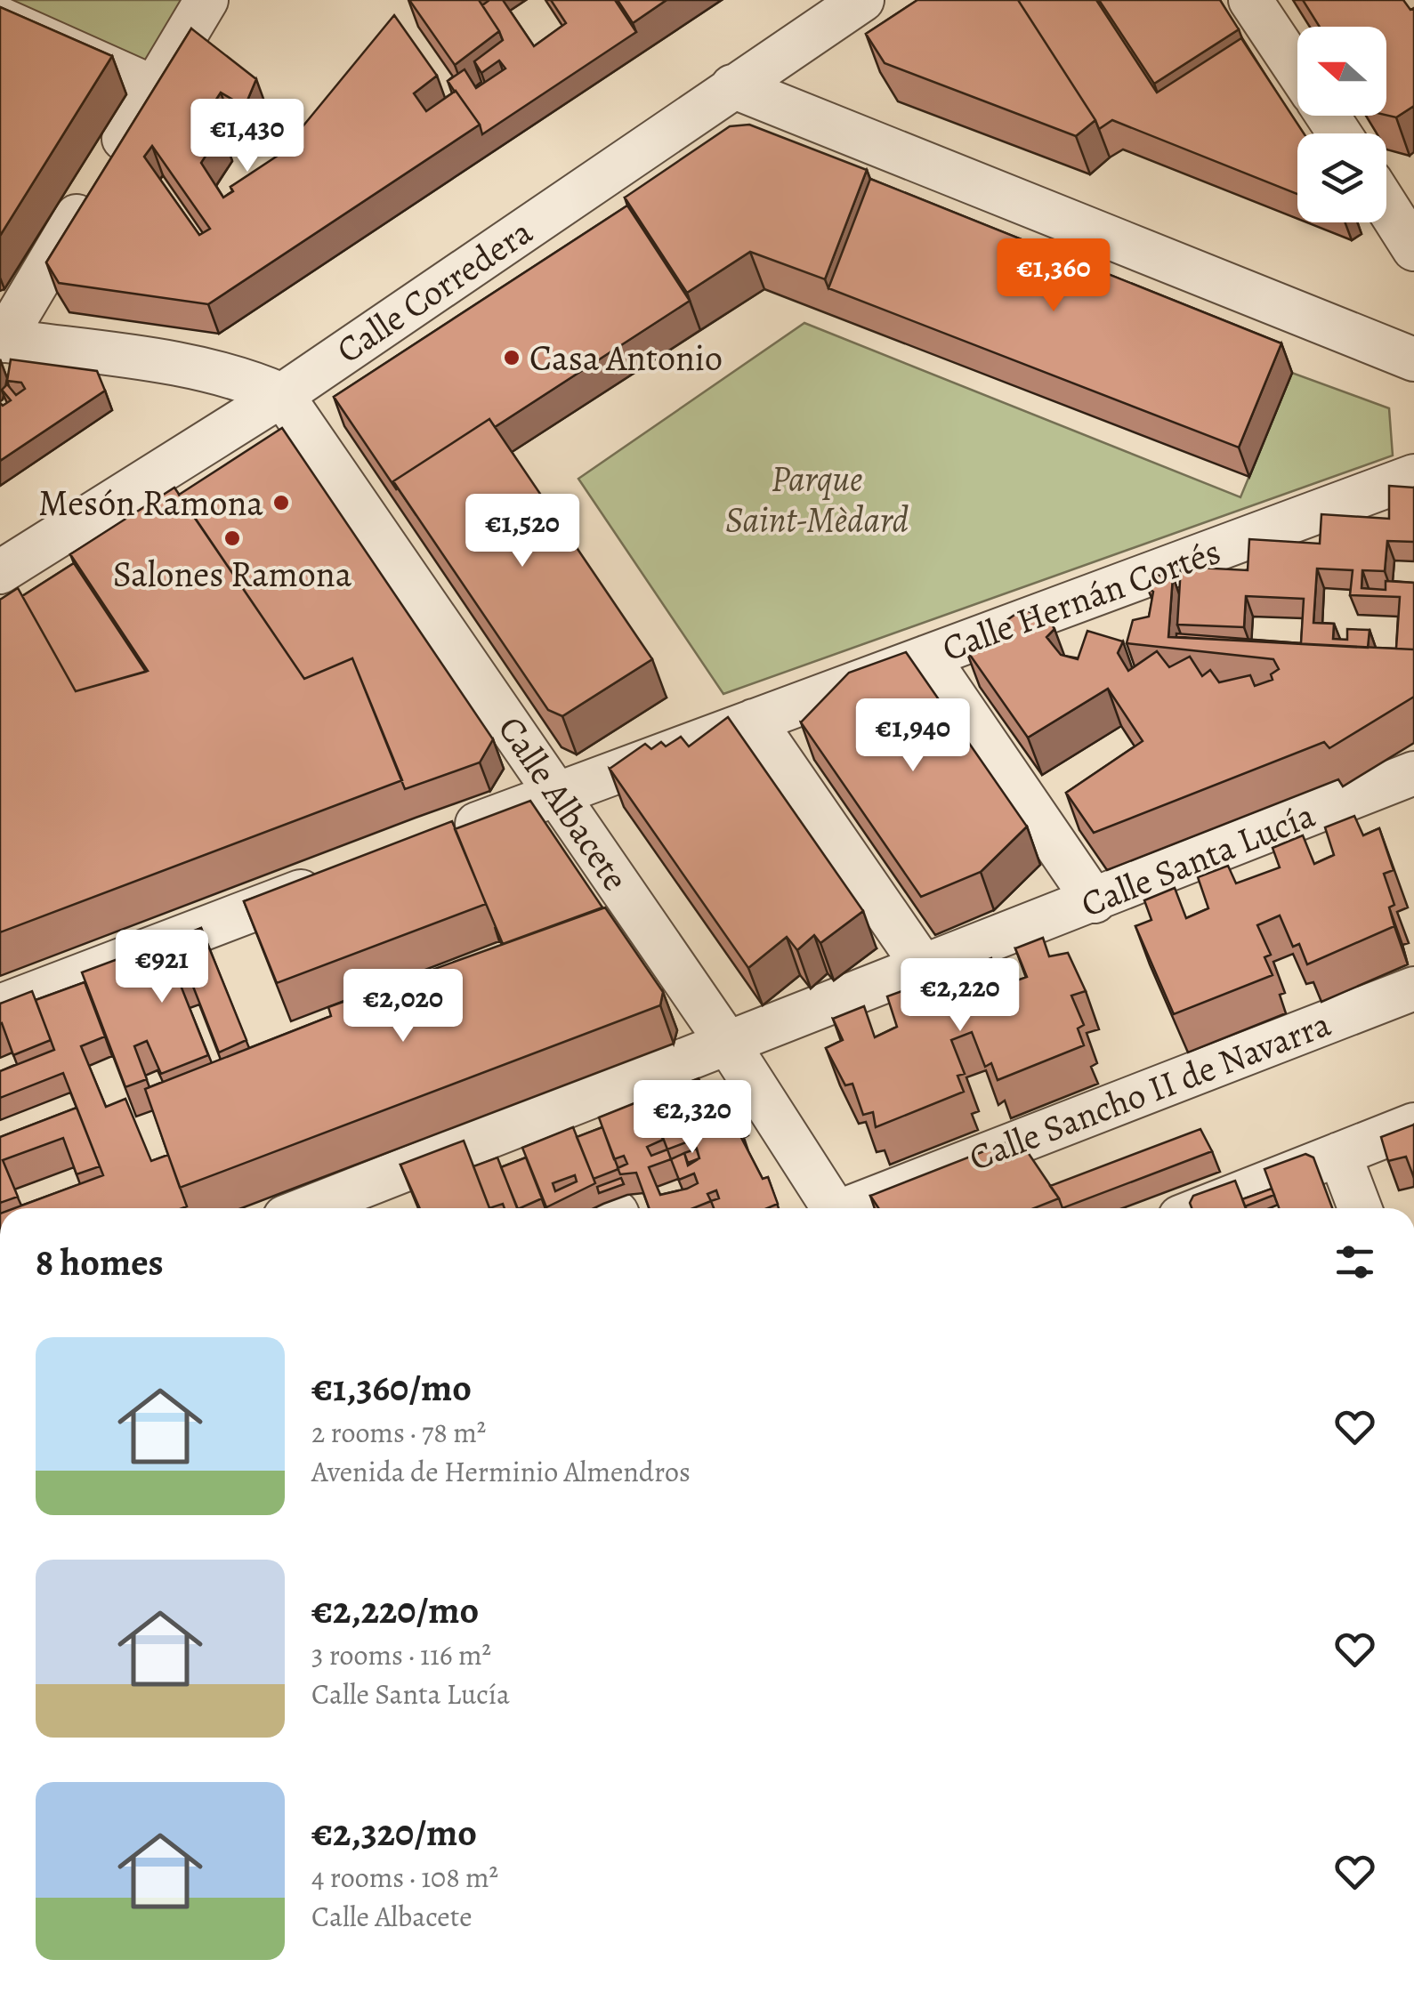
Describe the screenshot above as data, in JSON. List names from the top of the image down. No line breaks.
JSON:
{"streets":{"street":["Calle Corredera","Calle Hernán Cortés","Calle Albacete","Calle Santa Lucía","Calle Sancho II de Navarra"]},"crossings":[["Calle Corredera","Calle Albacete"],["Calle Hernán Cortés","Calle Albacete"],["Calle Albacete","Calle Santa Lucía"]],"parks":["Parque Saint-Mèdard"],"places":["Casa Antonio","Mesón Ramona","Salones Ramona"],"north":"left","page":{"price":["€1,430","€1,360","€1,520","€1,940","€921","€2,220","€2,020","€2,320"],"heading":"8 homes","list":[{"name":"€1,360/mo","note":"2 rooms · 78 m² · Avenida de Herminio Almendros"},{"name":"€2,220/mo","note":"3 rooms · 116 m² · Calle Santa Lucía"},{"name":"€2,320/mo","note":"4 rooms · 108 m² · Calle Albacete"}]}}
